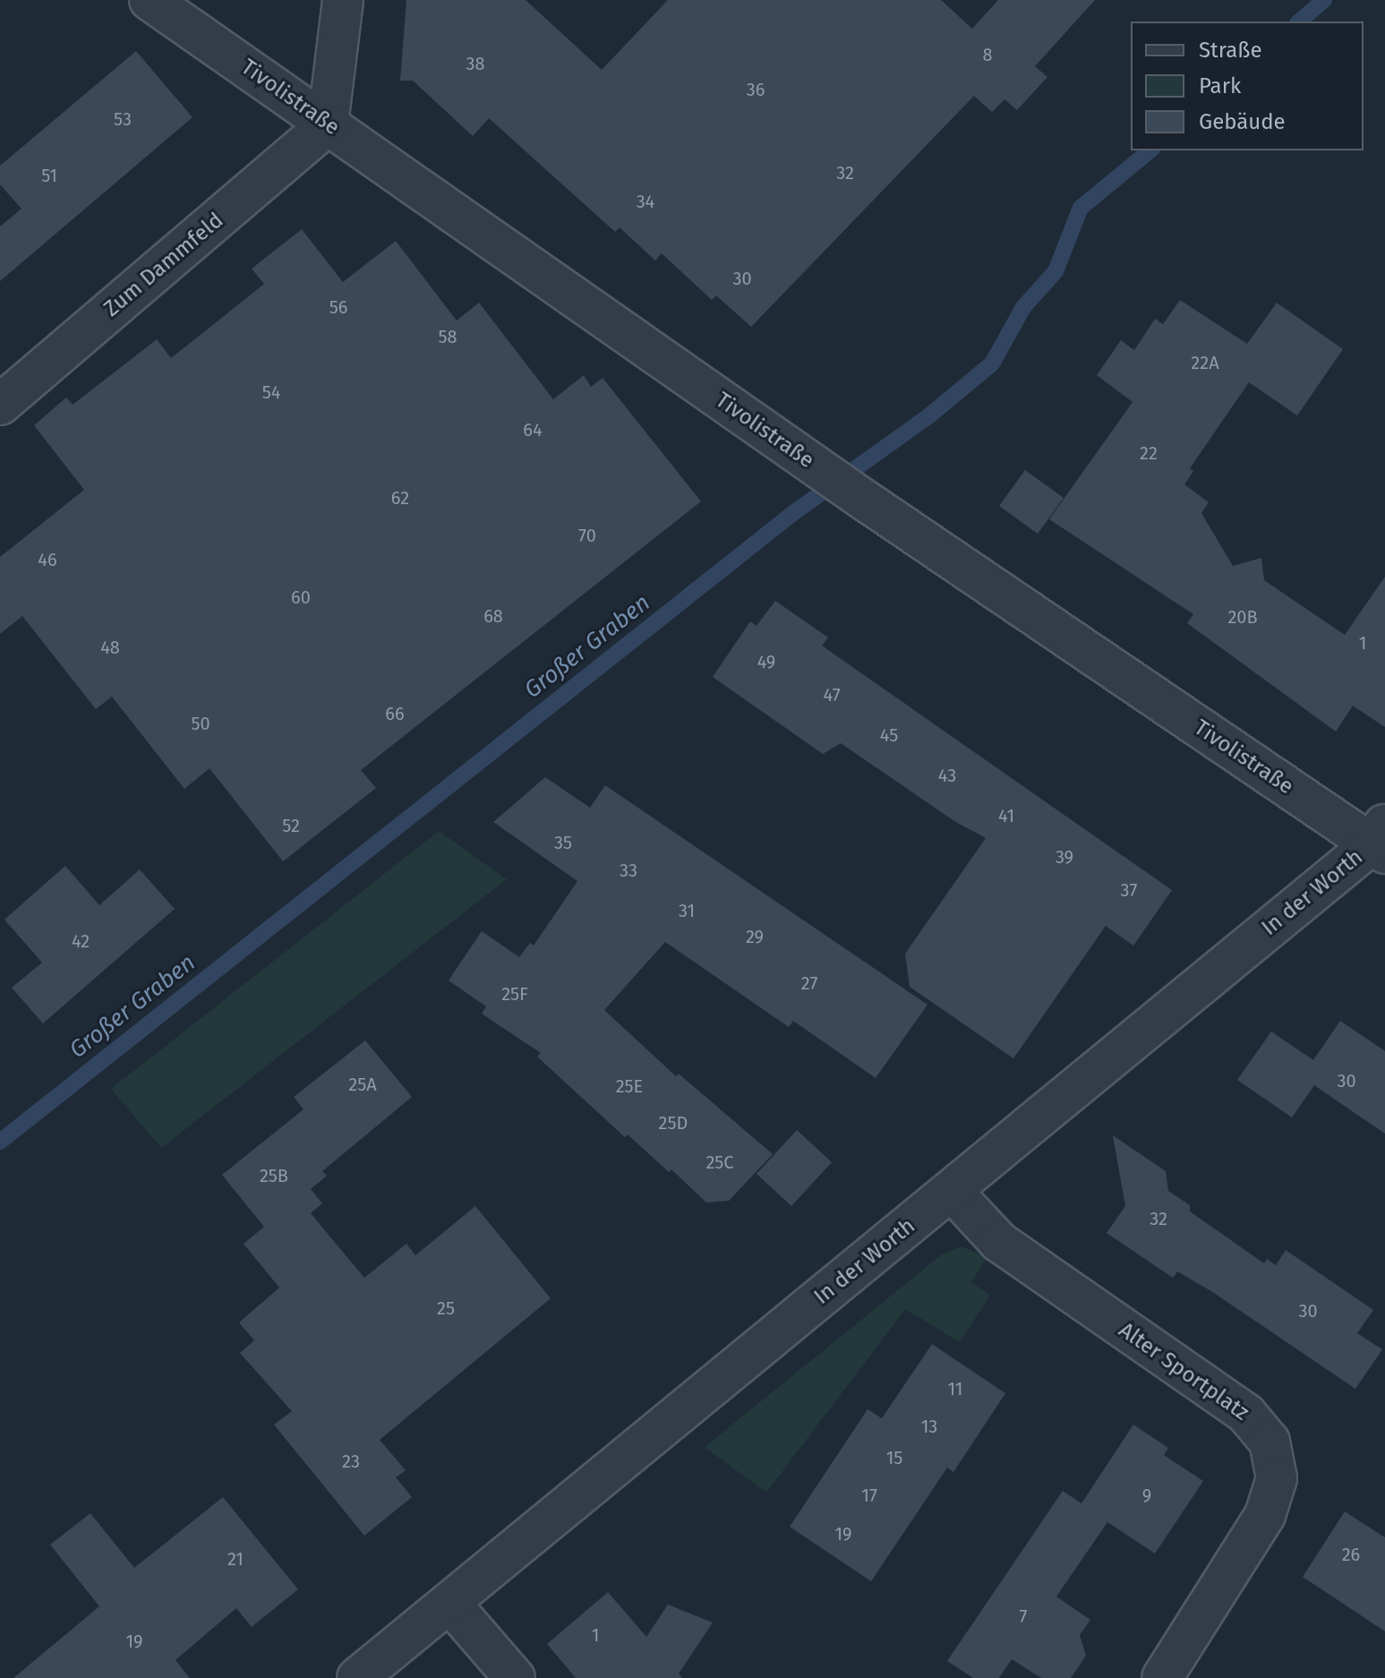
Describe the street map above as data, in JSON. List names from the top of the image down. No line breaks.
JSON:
{"streets":{"street":["Tivolistraße","Zum Dammfeld","In der Worth","Alter Sportplatz"]},"crossings":[["Tivolistraße","Zum Dammfeld"],["Tivolistraße","In der Worth"],["In der Worth","Alter Sportplatz"]],"water":["Großer Graben"],"house_numbers":["8","38","36","53","32","51","34","30","56","58","22A","54","64","22","62","70","46","60","68","20B","1","48","49","47","66","50","45","43","41","52","35","39","33","37","31","29","42","27","25F","30","25A","25E","25D","25C","25B","32","25","30","11","13","15","23","17","9","19","26","21","7","1","19"],"legend":["Straße","Park","Gebäude"]}
